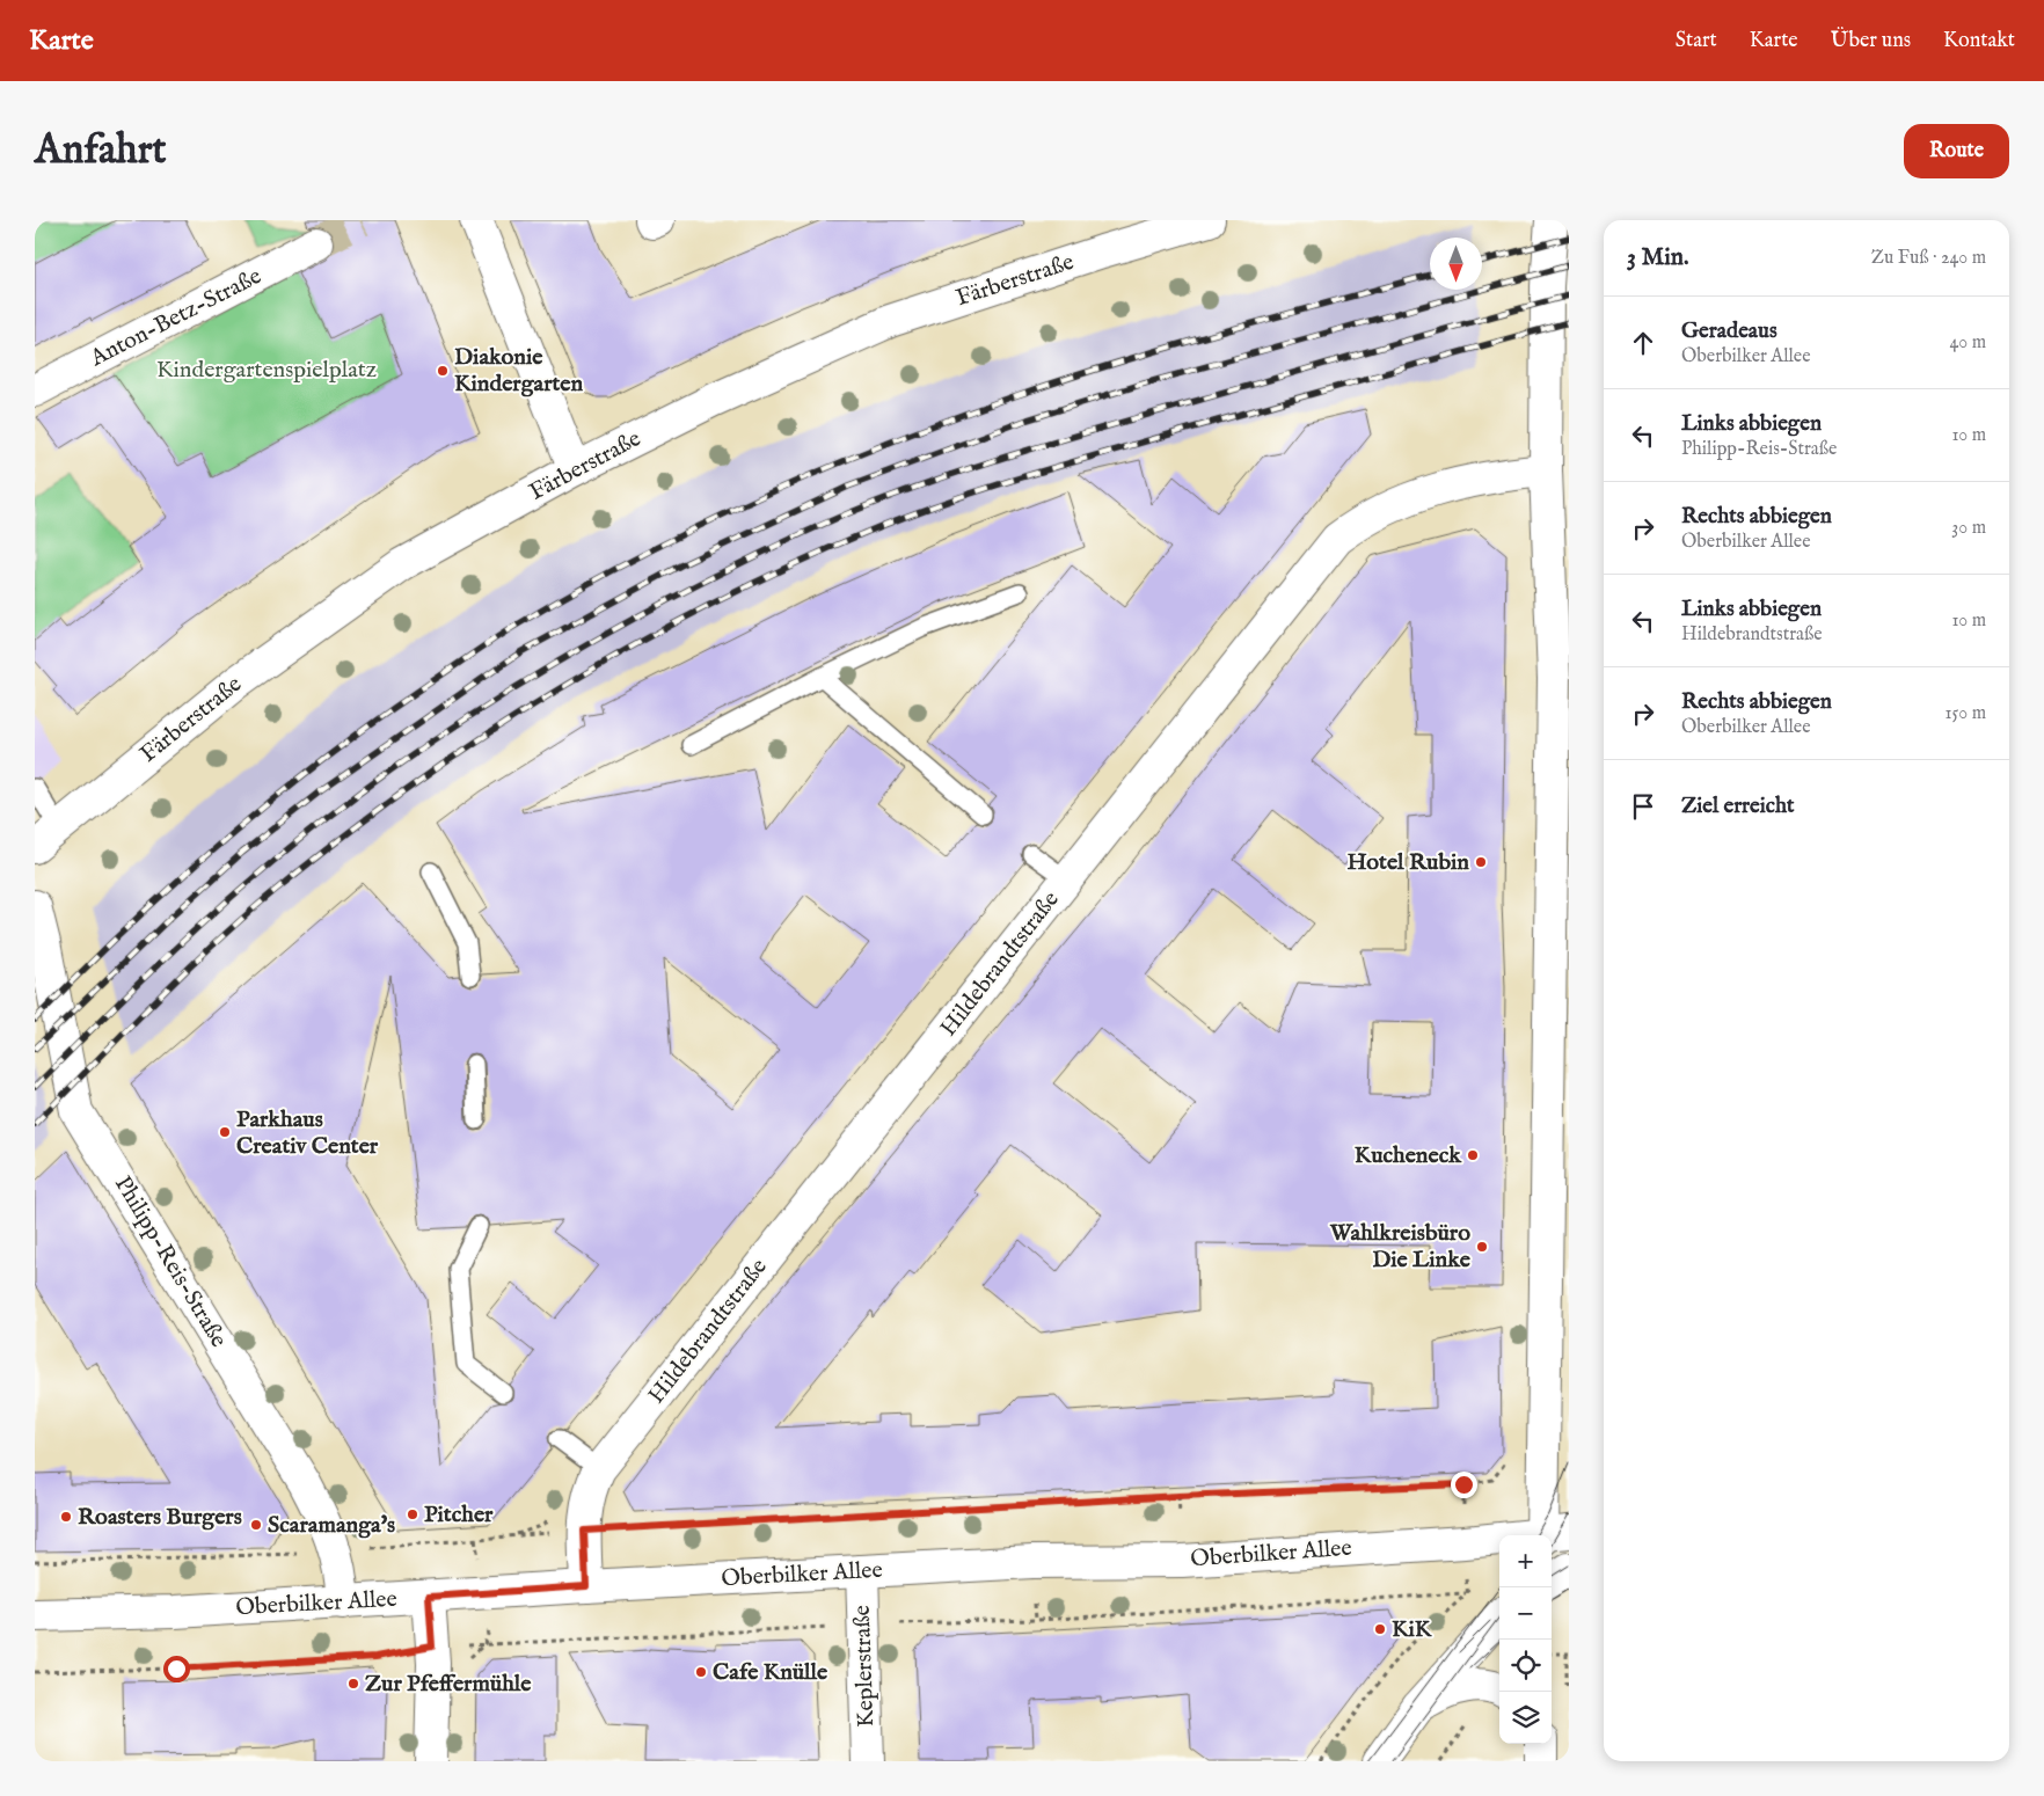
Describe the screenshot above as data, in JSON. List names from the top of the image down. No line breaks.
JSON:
{"streets":{"street":["Färberstraße","Anton-Betz-Straße","Hildebrandtstraße","Philipp-Reis-Straße","Oberbilker Allee","Keplerstraße"]},"crossings":[["Hildebrandtstraße","Oberbilker Allee"],["Philipp-Reis-Straße","Oberbilker Allee"],["Oberbilker Allee","Keplerstraße"]],"parks":["Kindergartenspielplatz"],"places":["Diakonie Kindergarten","Hotel Rubin","Parkhaus Creativ Center","Kucheneck","Wahlkreisbüro Die Linke","Pitcher","Roasters Burgers","Scaramanga's","KiK","Cafe Knülle","Zur Pfeffermühle"],"north":"bottom","page":{"header":"Karte","nav":["Start","Karte","Über uns","Kontakt"],"buttons":"Route","title":"Anfahrt","heading":["3 Min.","Zu Fuß · 240 m"],"list":[["Geradeaus","Oberbilker Allee","40 m"],["Links abbiegen","Philipp-Reis-Straße","10 m"],["Rechts abbiegen","Oberbilker Allee","30 m"],["Links abbiegen","Hildebrandtstraße","10 m"],["Rechts abbiegen","Oberbilker Allee","150 m"],"Ziel erreicht"],"map_buttons":["+","−"]}}
